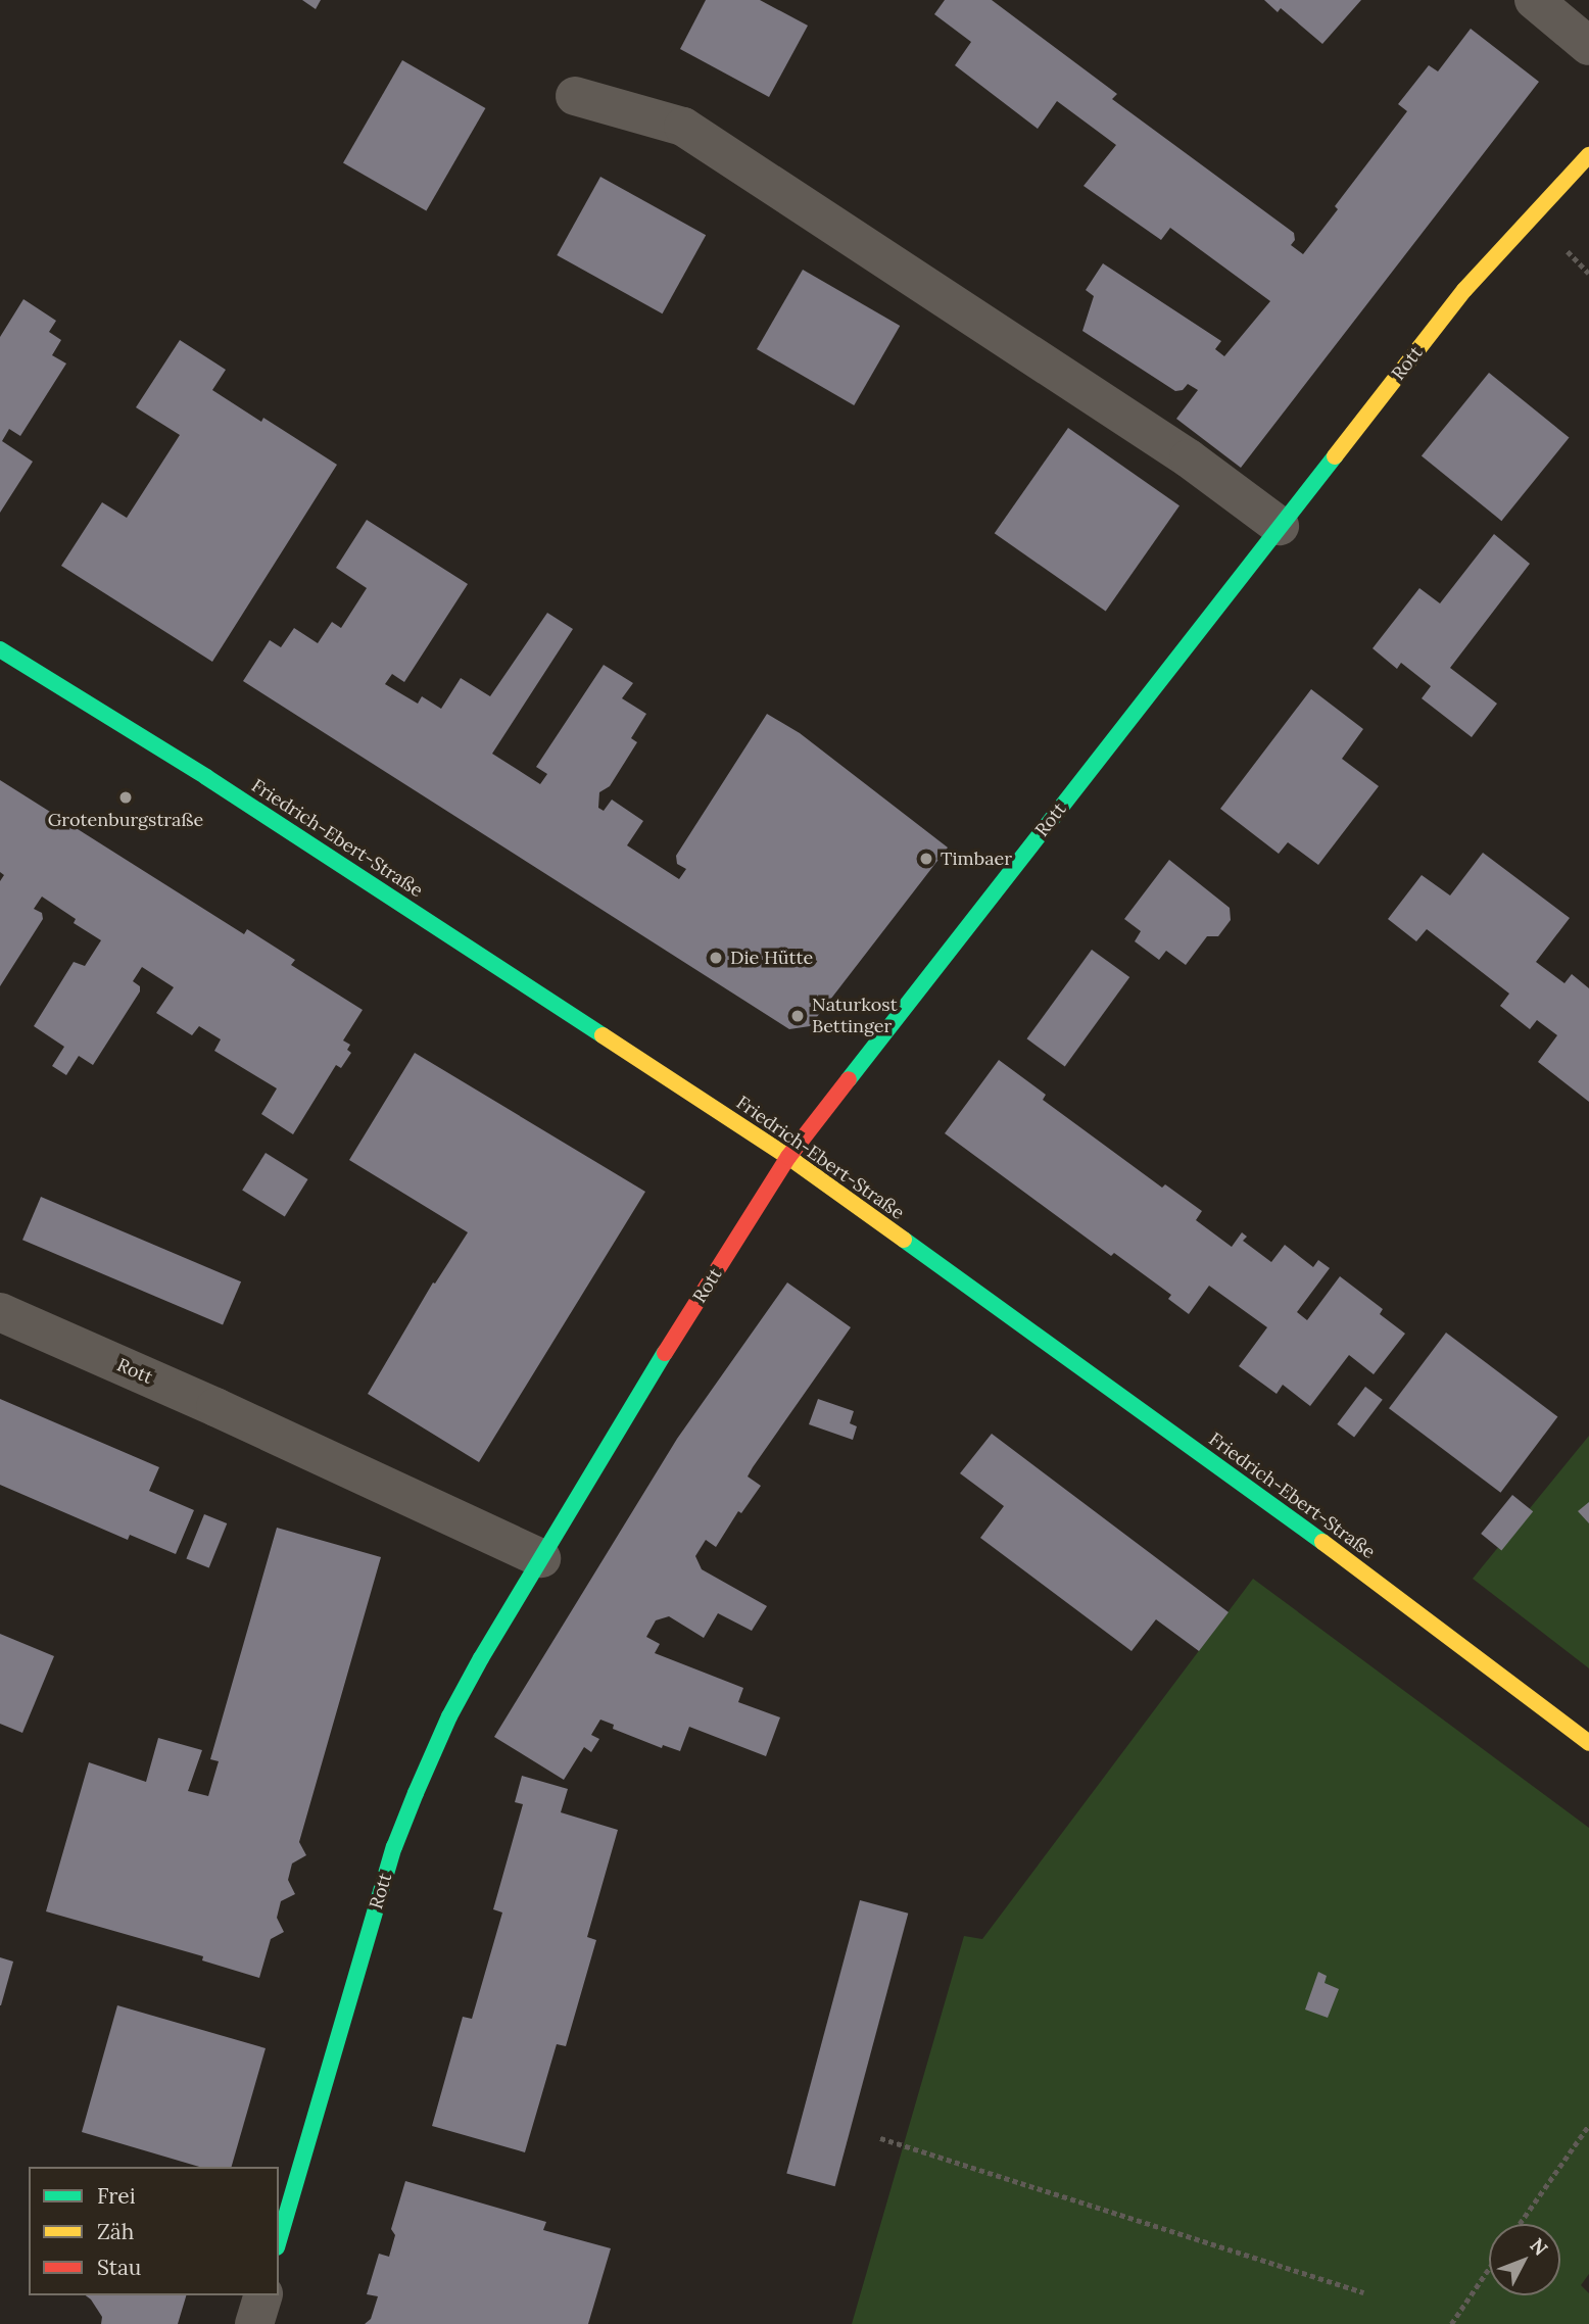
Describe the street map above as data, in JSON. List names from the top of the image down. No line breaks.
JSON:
{"streets":{"street":["Rott","Friedrich-Ebert-Straße"]},"crossings":[["Rott","Friedrich-Ebert-Straße"]],"places":["Grotenburgstraße","Timbaer","Die Hütte","Naturkost Bettinger"],"legend":["Frei","Zäh","Stau"],"north":"top right"}
